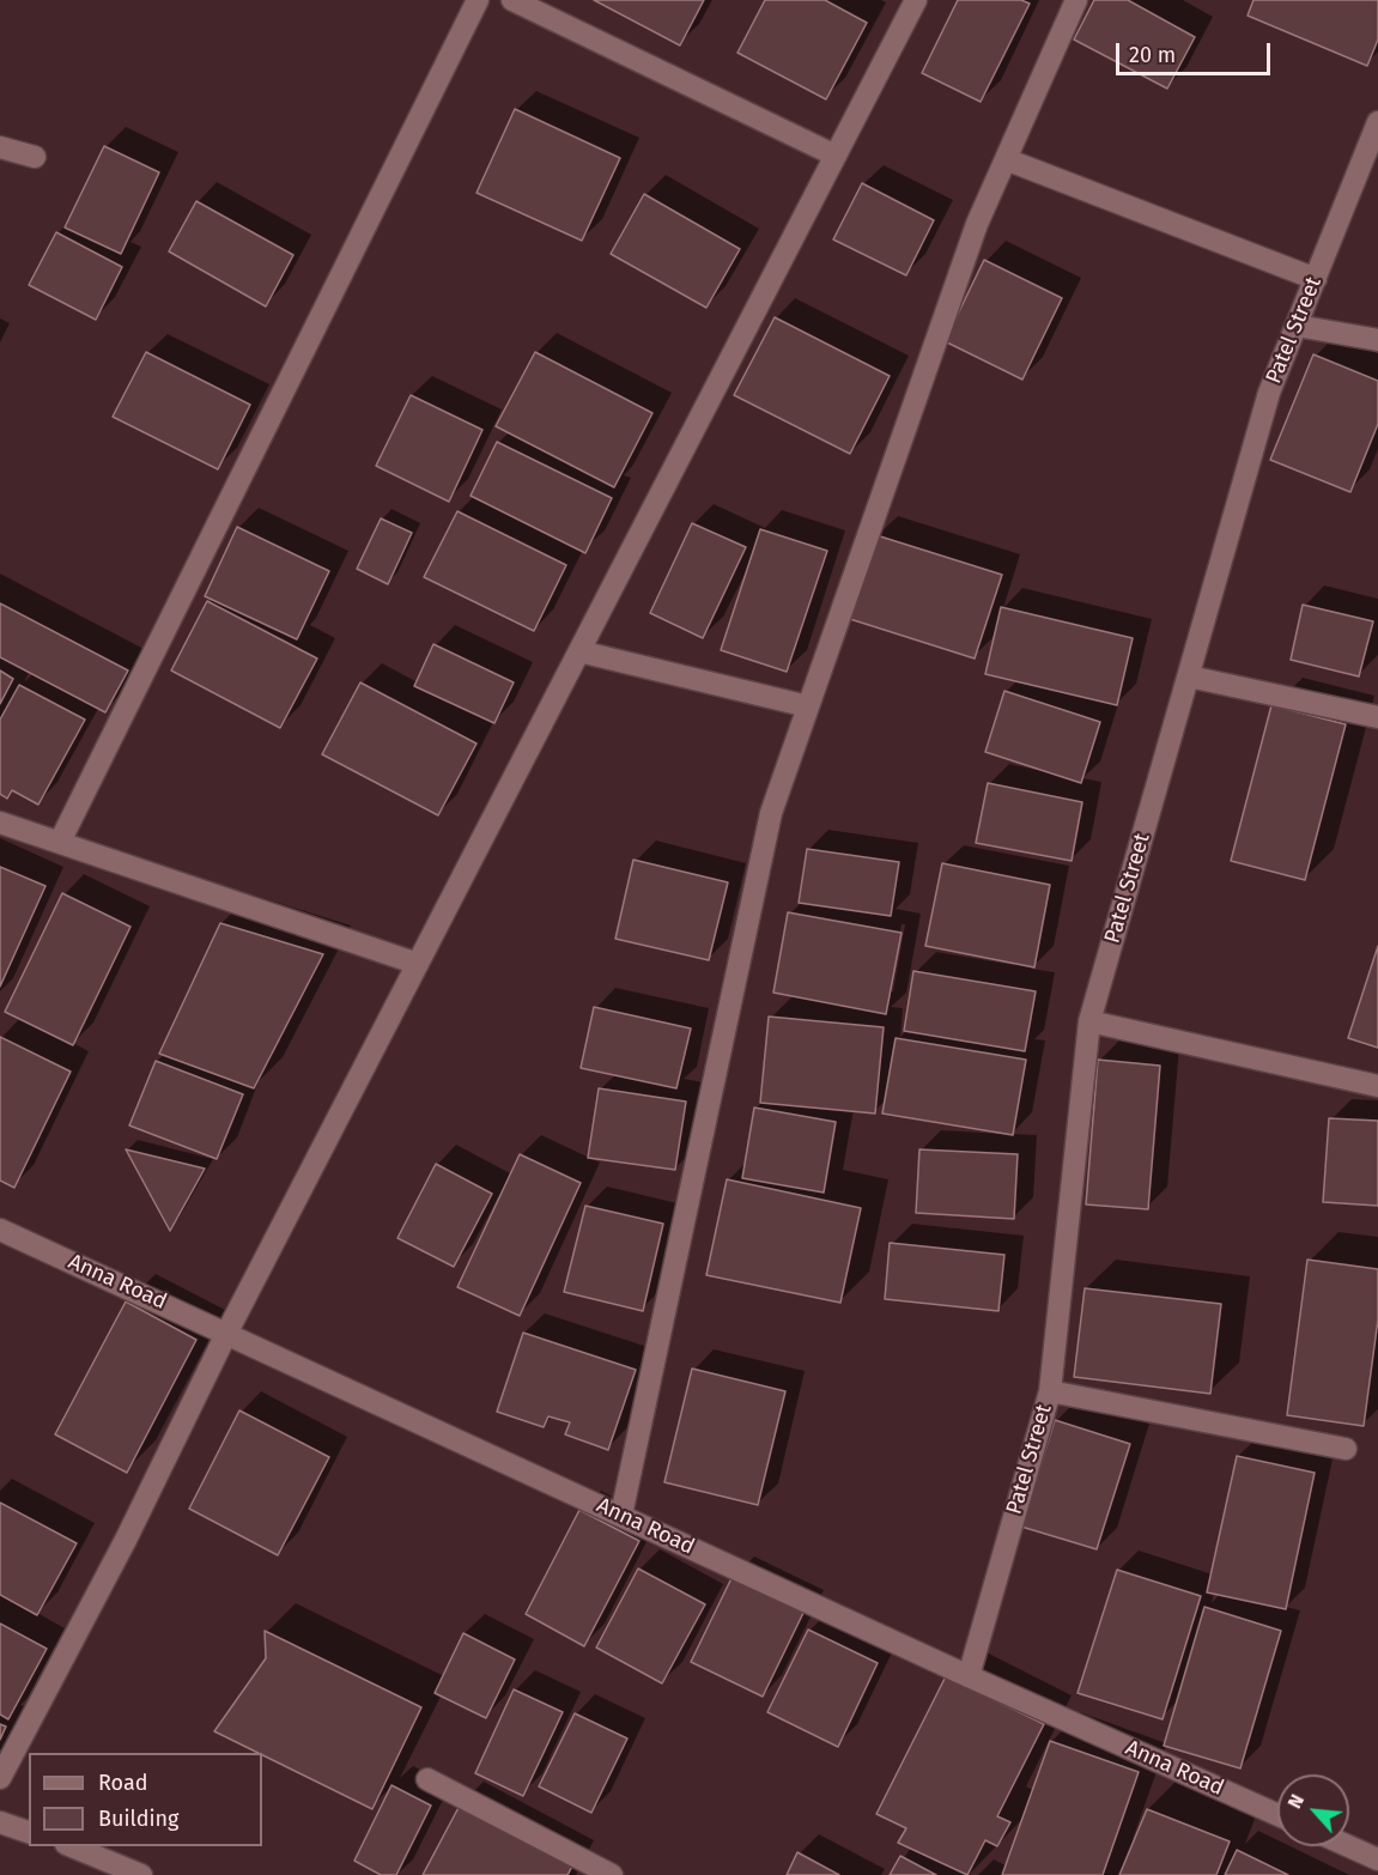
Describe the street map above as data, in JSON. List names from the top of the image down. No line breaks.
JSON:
{"streets":{"street":["Patel Street","Anna Road"]},"crossings":[["Patel Street","Anna Road"]],"legend":["Road","Building"],"scale_bar":"20 m","north":"top left"}
